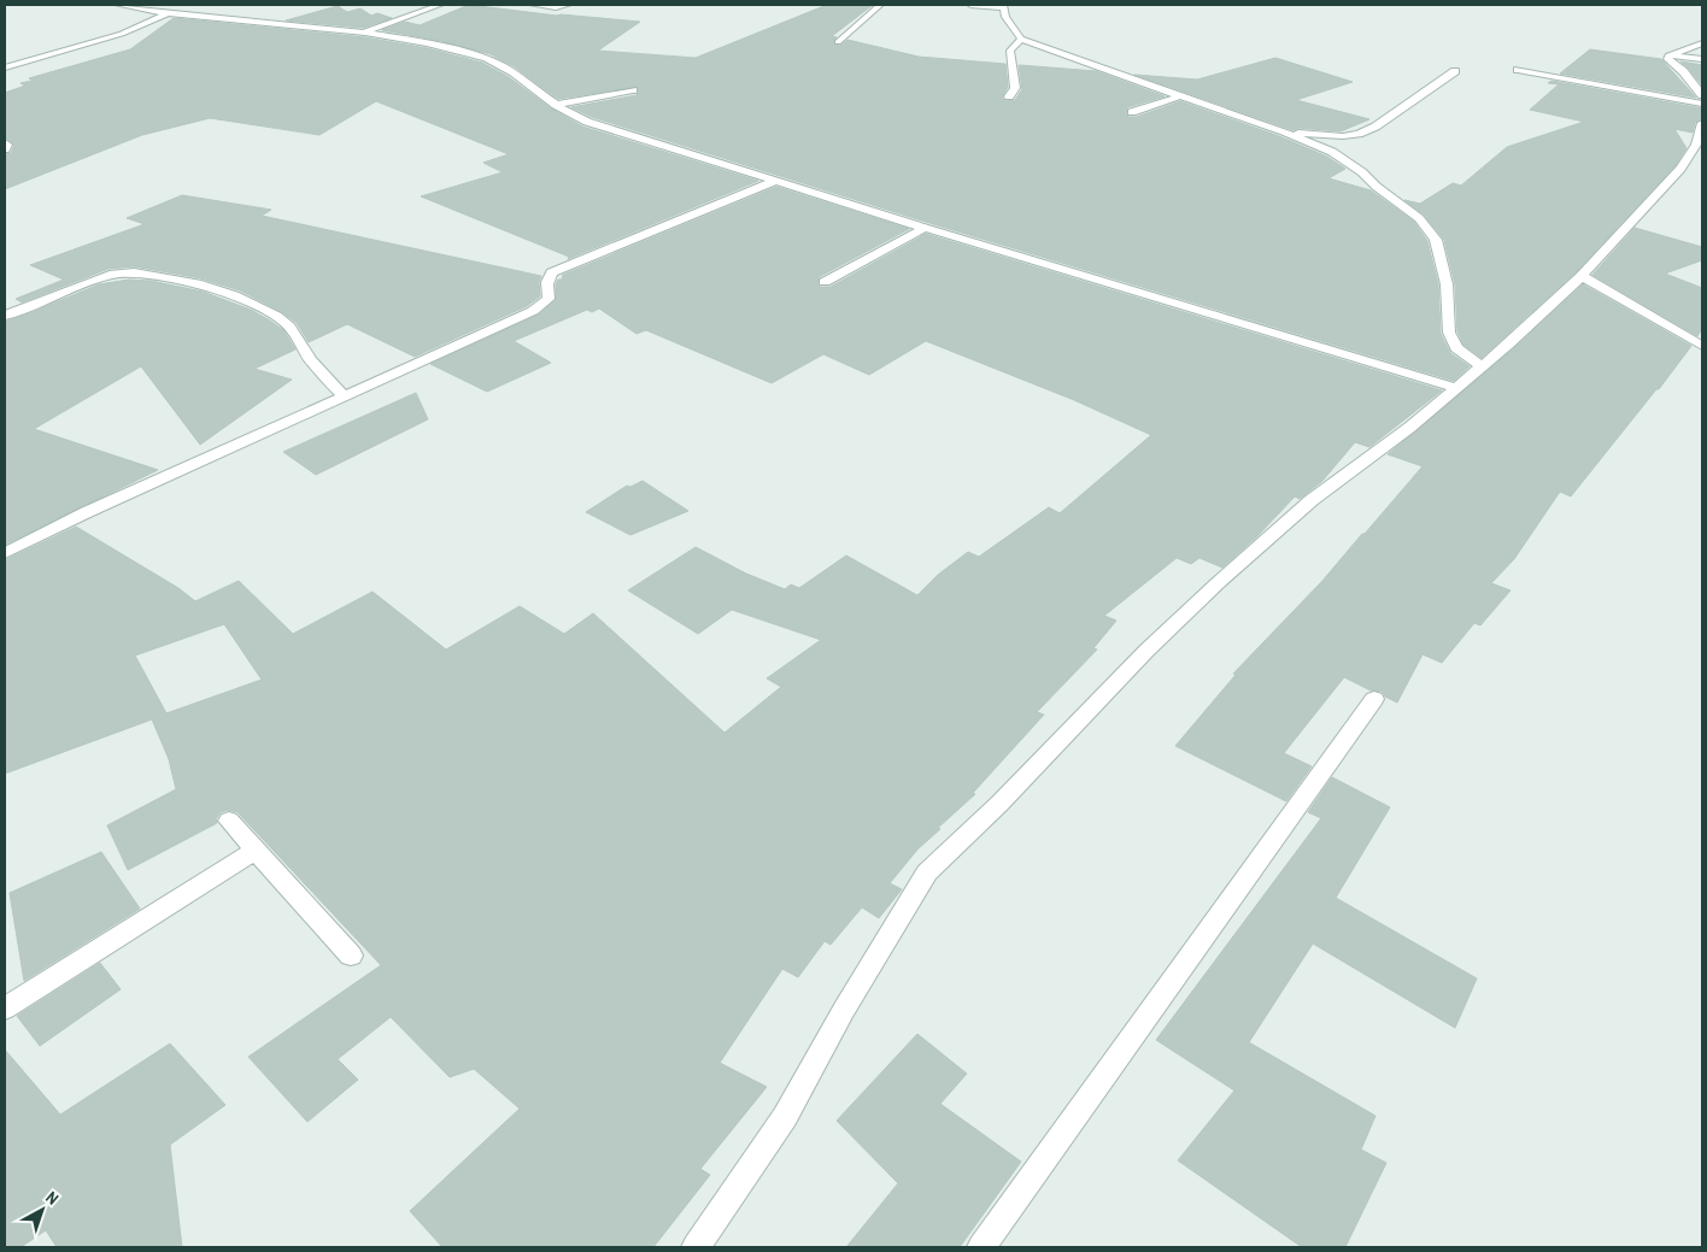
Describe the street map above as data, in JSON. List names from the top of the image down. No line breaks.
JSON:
{"north":"top right"}
